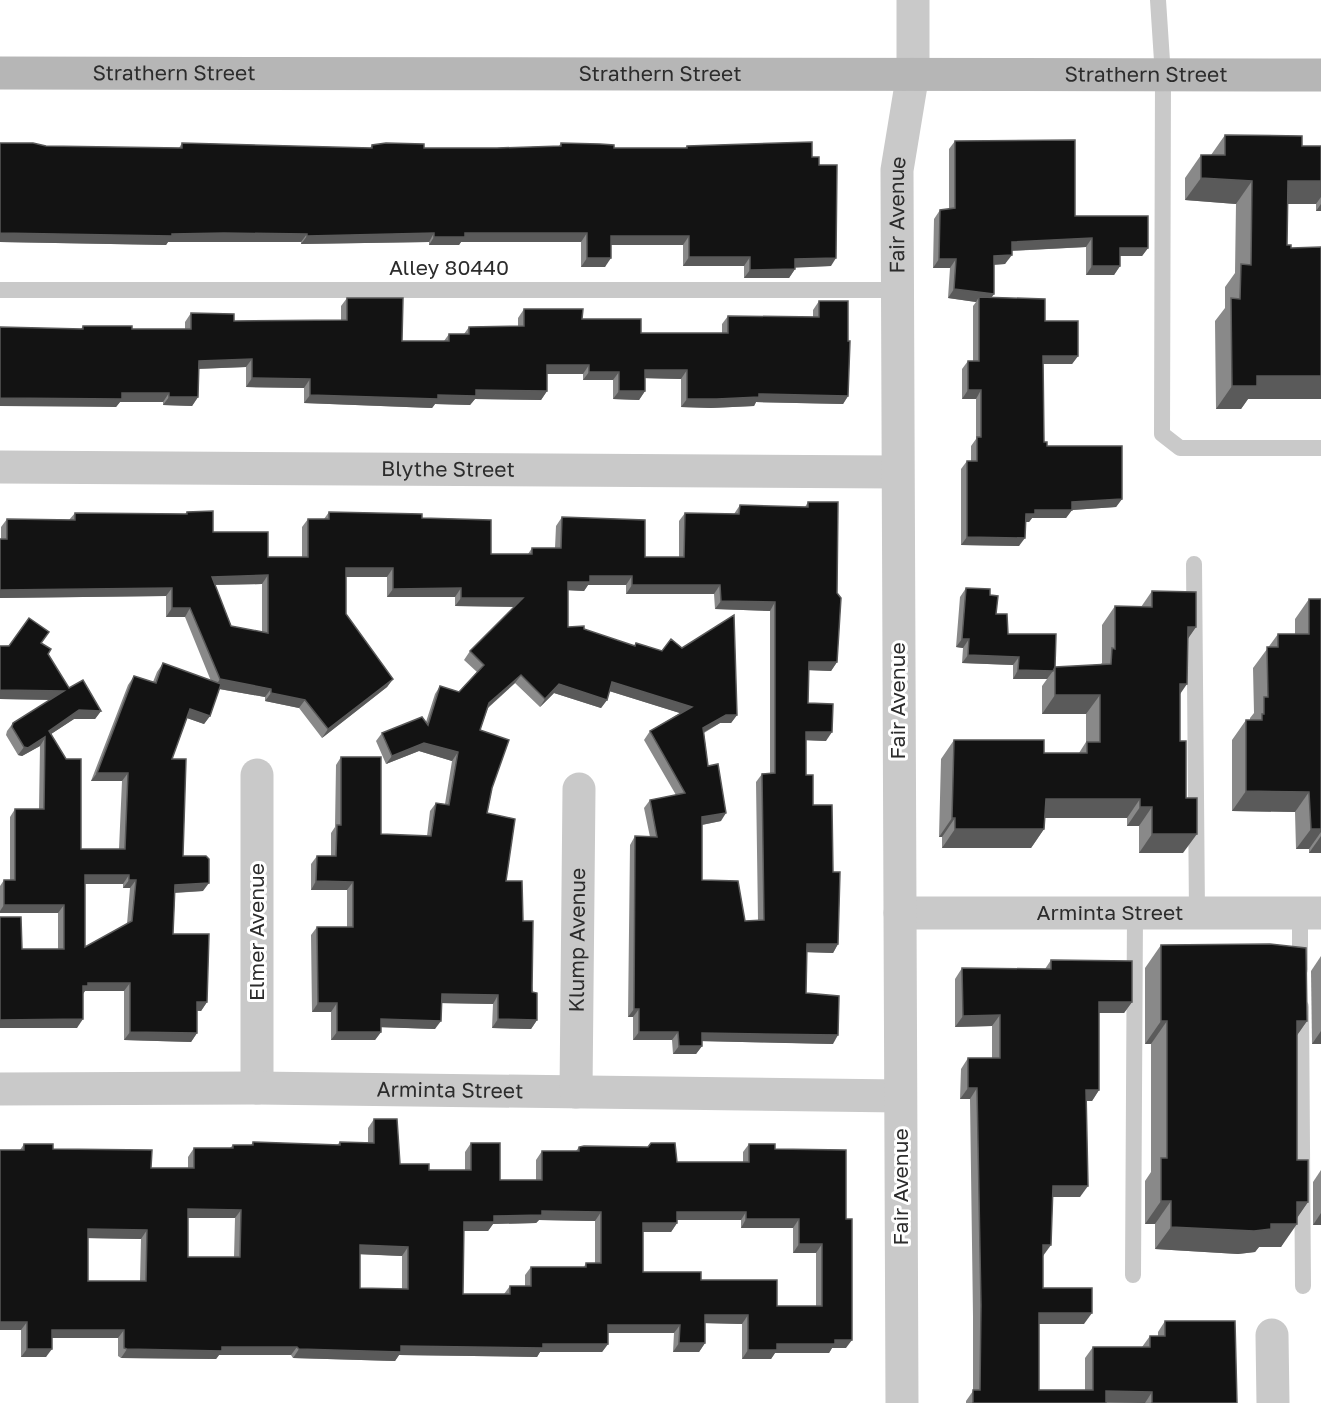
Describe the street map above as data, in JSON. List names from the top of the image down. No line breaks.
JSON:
{"streets":{"main road":["Strathern Street"],"street":["Fair Avenue","Blythe Street","Arminta Street","Elmer Avenue","Klump Avenue"],"lane":["Alley 80440"]},"crossings":[["Strathern Street","Fair Avenue"],["Fair Avenue","Alley 80440"],["Fair Avenue","Blythe Street"],["Fair Avenue","Arminta Street"],["Arminta Street","Elmer Avenue"],["Arminta Street","Klump Avenue"]]}
